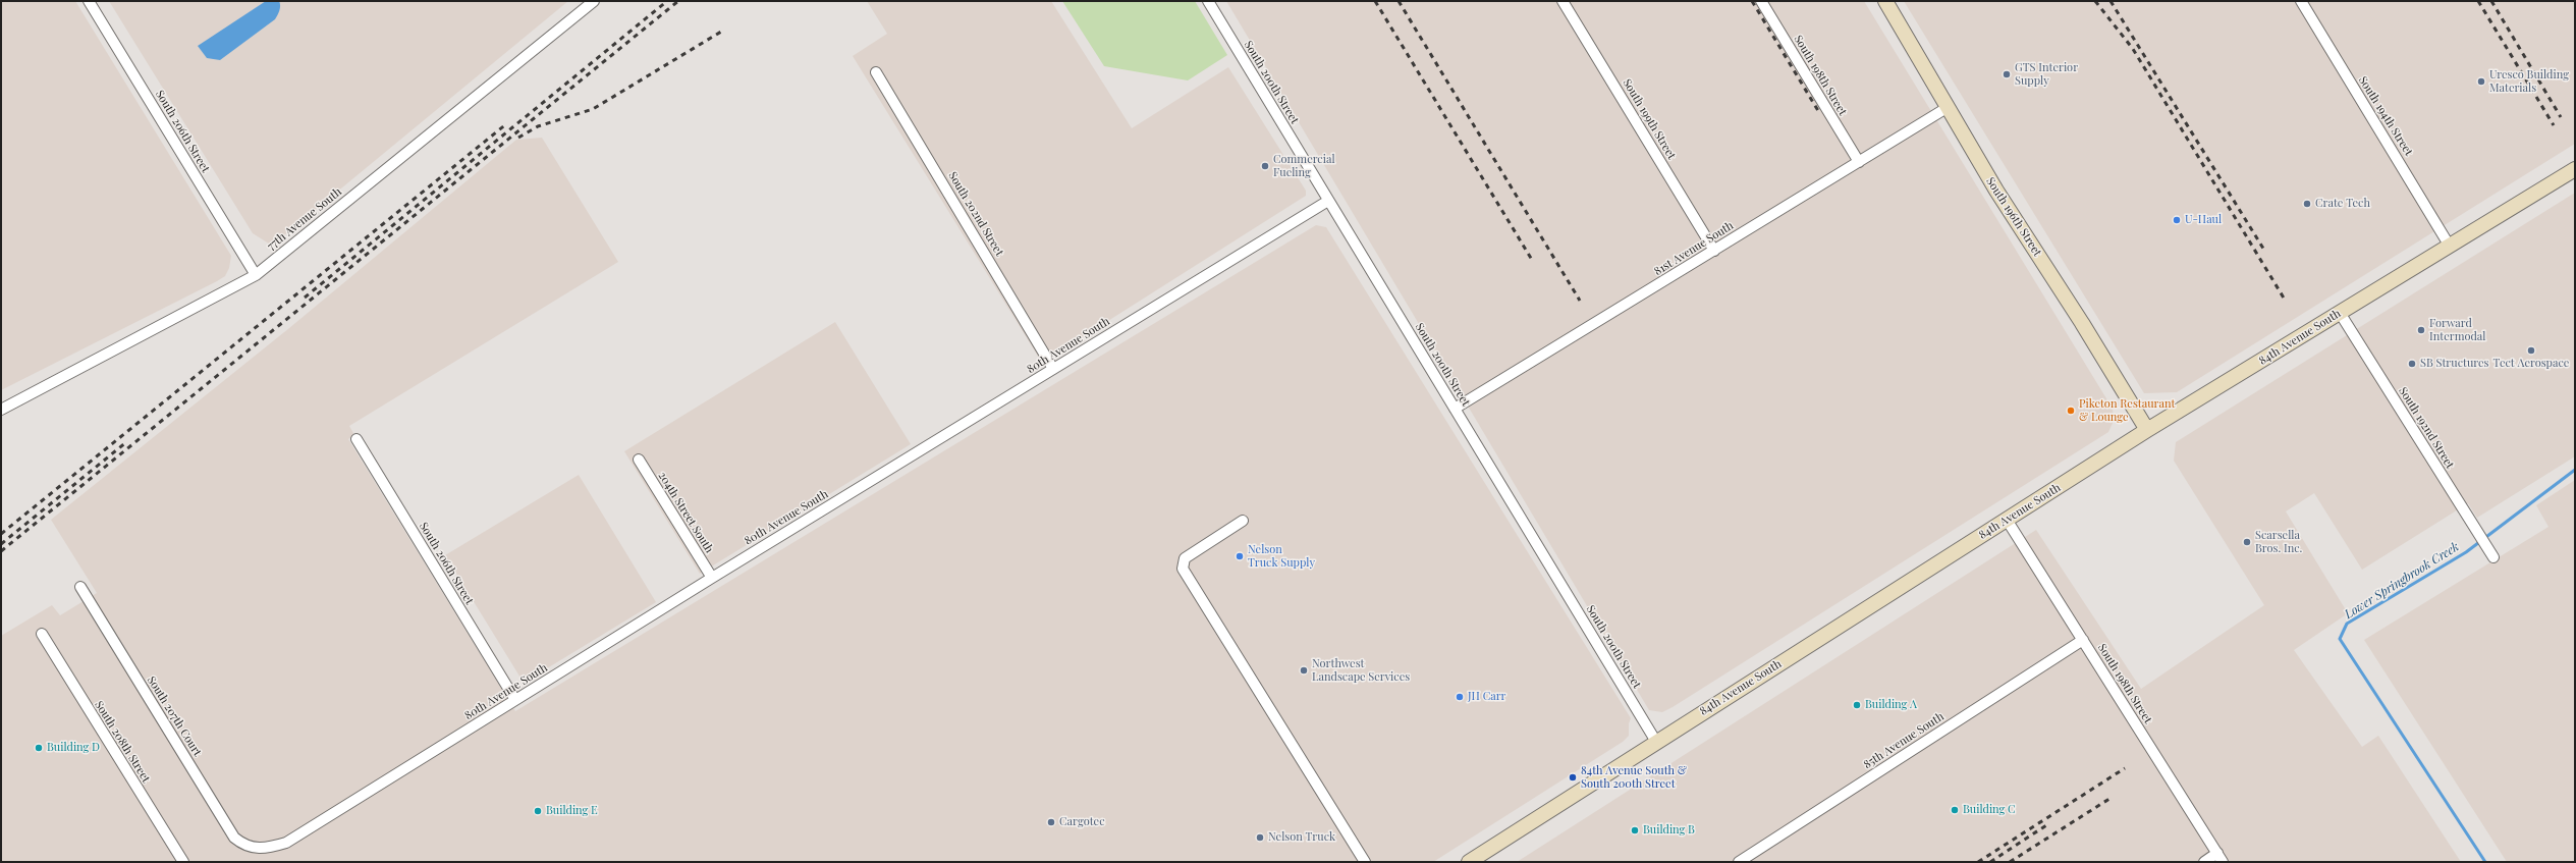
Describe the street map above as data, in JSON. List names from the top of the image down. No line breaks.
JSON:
{"streets":{"main road":["South 196th Street","84th Avenue South"],"street":["South 198th Street","South 200th Street","South 194th Street","South 199th Street","South 206th Street","South 202nd Street","77th Avenue South","81st Avenue South","80th Avenue South","South 192nd Street","204th Street South","South 207th Court","85th Avenue South","South 208th Street"]},"crossings":[["South 198th Street","81st Avenue South"],["South 198th Street","84th Avenue South"],["South 198th Street","85th Avenue South"],["South 200th Street","81st Avenue South"],["South 200th Street","84th Avenue South"],["South 200th Street","80th Avenue South"],["South 194th Street","84th Avenue South"],["South 199th Street","81st Avenue South"],["South 206th Street","77th Avenue South"],["South 206th Street","80th Avenue South"],["South 202nd Street","80th Avenue South"],["South 196th Street","81st Avenue South"],["South 196th Street","84th Avenue South"],["84th Avenue South","South 192nd Street"],["80th Avenue South","204th Street South"],["80th Avenue South","South 207th Court"]],"water":["Lower Springbrook Creek"],"places":["GTS Interior Supply","Uresco Building Materials","Commercial Fueling","Crate Tech","U-Haul","Forward Intermodal","Tect Aerospace","SB Structures","Piketon Restaurant & Lounge","Scarsella Bros. Inc.","Nelson Truck Supply","Northwest Landscape Services","JH Carr","Building A","Building D","84th Avenue South & South 200th Street","Building C","Building E","Cargotec","Building B","Nelson Truck"]}
